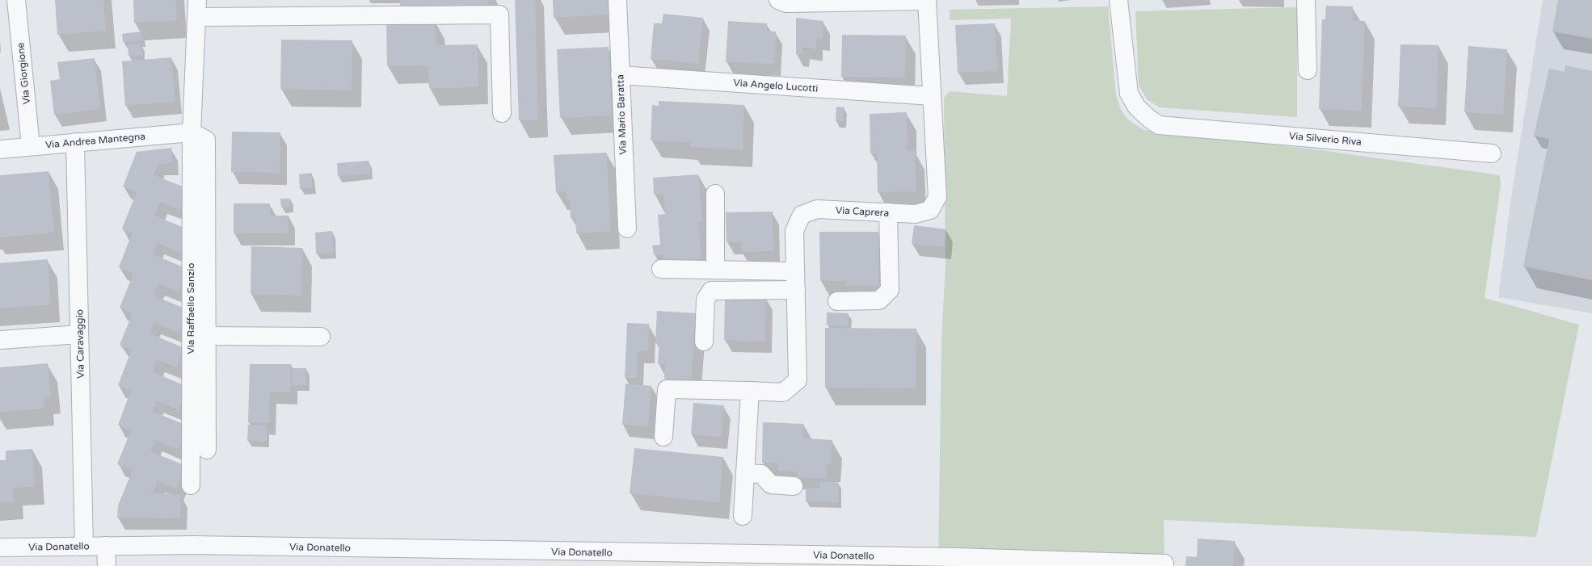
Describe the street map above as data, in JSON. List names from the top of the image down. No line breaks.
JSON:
{"streets":{"street":["Via Giorgione","Via Angelo Lucotti","Via Mario Baratta","Via Silverio Riva","Via Andrea Mantegna","Via Caprera","Via Raffaello Sanzio","Via Caravaggio","Via Donatello"]},"crossings":[["Via Giorgione","Via Andrea Mantegna"],["Via Angelo Lucotti","Via Mario Baratta"],["Via Angelo Lucotti","Via Caprera"],["Via Andrea Mantegna","Via Raffaello Sanzio"],["Via Andrea Mantegna","Via Caravaggio"],["Via Caravaggio","Via Donatello"]]}
